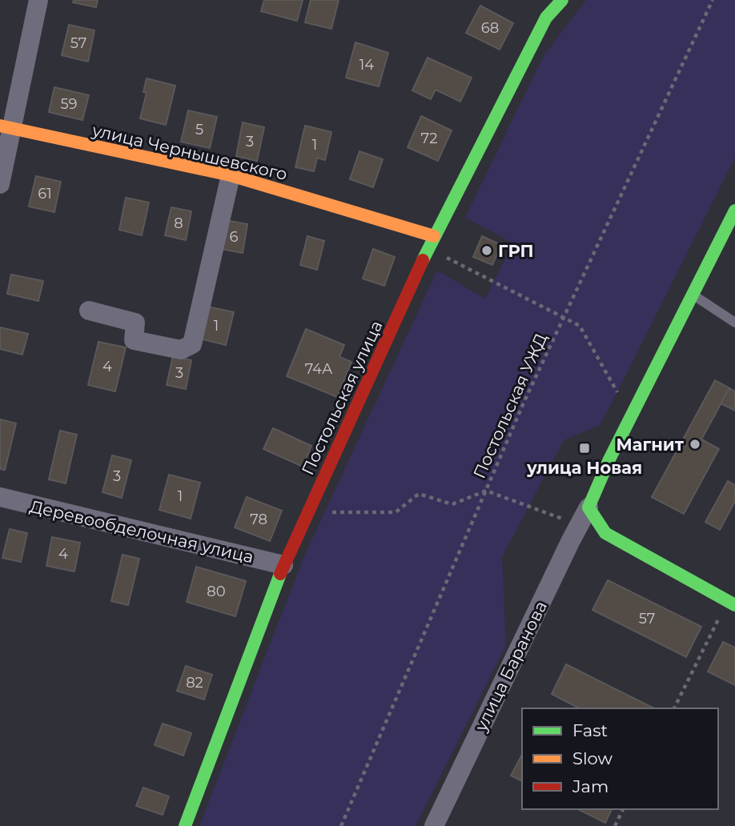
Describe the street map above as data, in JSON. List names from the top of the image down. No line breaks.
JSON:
{"streets":{"street":["улица Чернышевского","Постольская улица","Деревообделочная улица","улица Баранова"],"path":["Постольская УЖД"]},"crossings":[["улица Чернышевского","Постольская улица"],["Постольская улица","Деревообделочная улица"]],"places":{"other":["ГРП","Магнит"],"transit":["улица Новая"]},"house_numbers":["68","57","14","59","5","72","3","1","61","8","6","1","4","74А","3","3","1","78","4","80","57","82"],"legend":["Fast","Slow","Jam"]}
